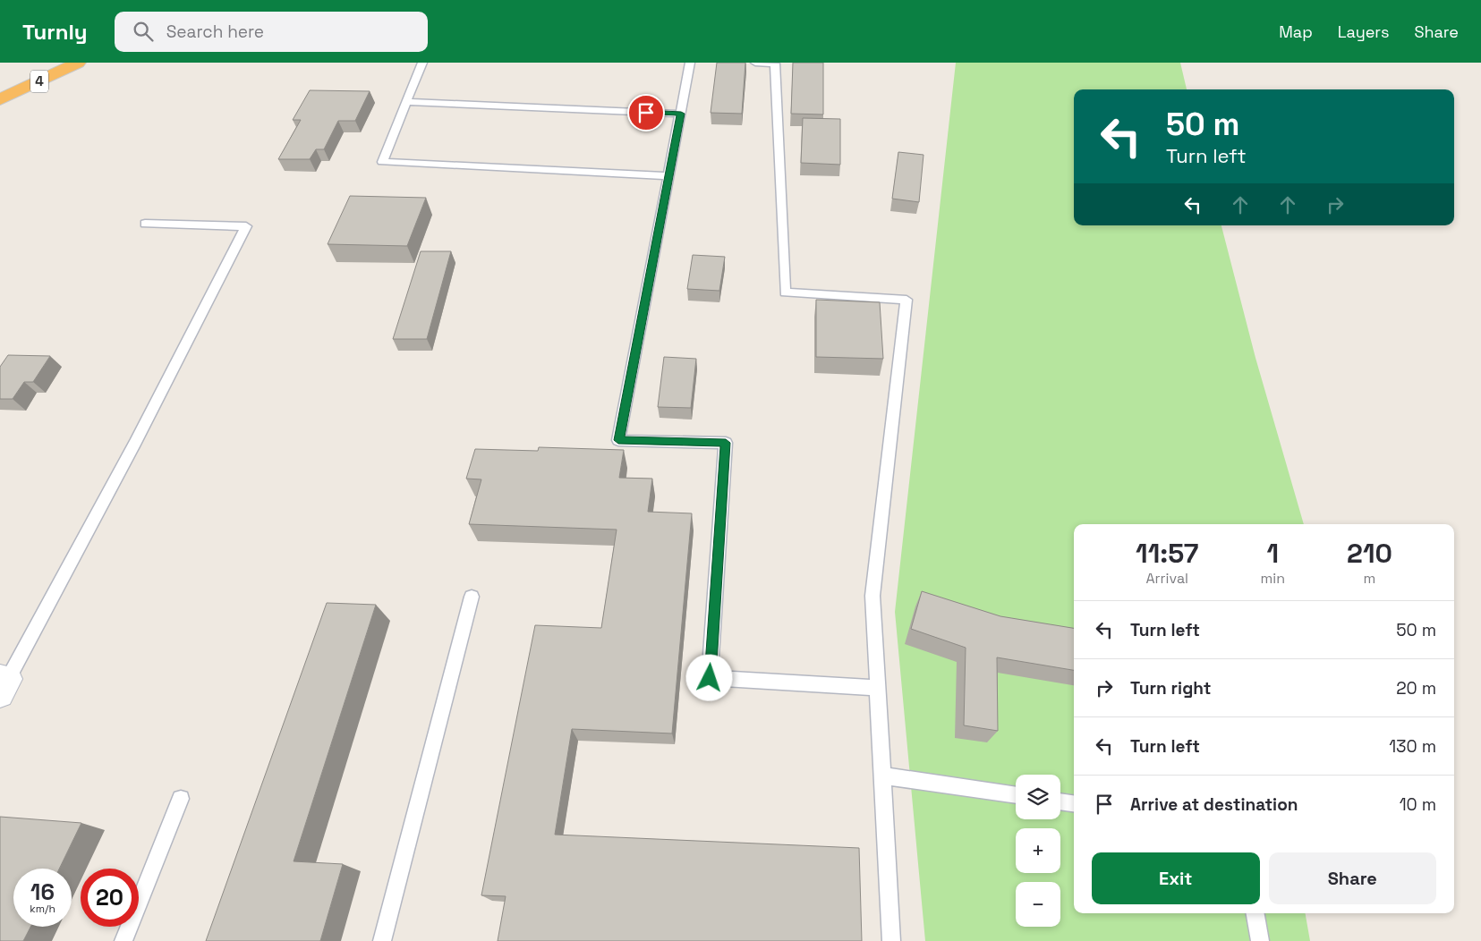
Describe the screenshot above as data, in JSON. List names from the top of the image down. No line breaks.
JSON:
{"streets":{"highway":["4"]},"page":{"header":"Turnly","search":"Search here","nav":["Map","Layers","Share"],"turn":["50 m","Turn left"],"eta":["11:57","Arrival","1","min","210","m"],"list":[{"name":"Turn left","value":"50 m"},{"name":"Turn right","value":"20 m"},{"name":"Turn left","value":"130 m"},{"name":"Arrive at destination","value":"10 m"}],"map_buttons":["+","−"],"buttons":["Exit","Share"],"speed":"16 km/h","limit":"20"}}
